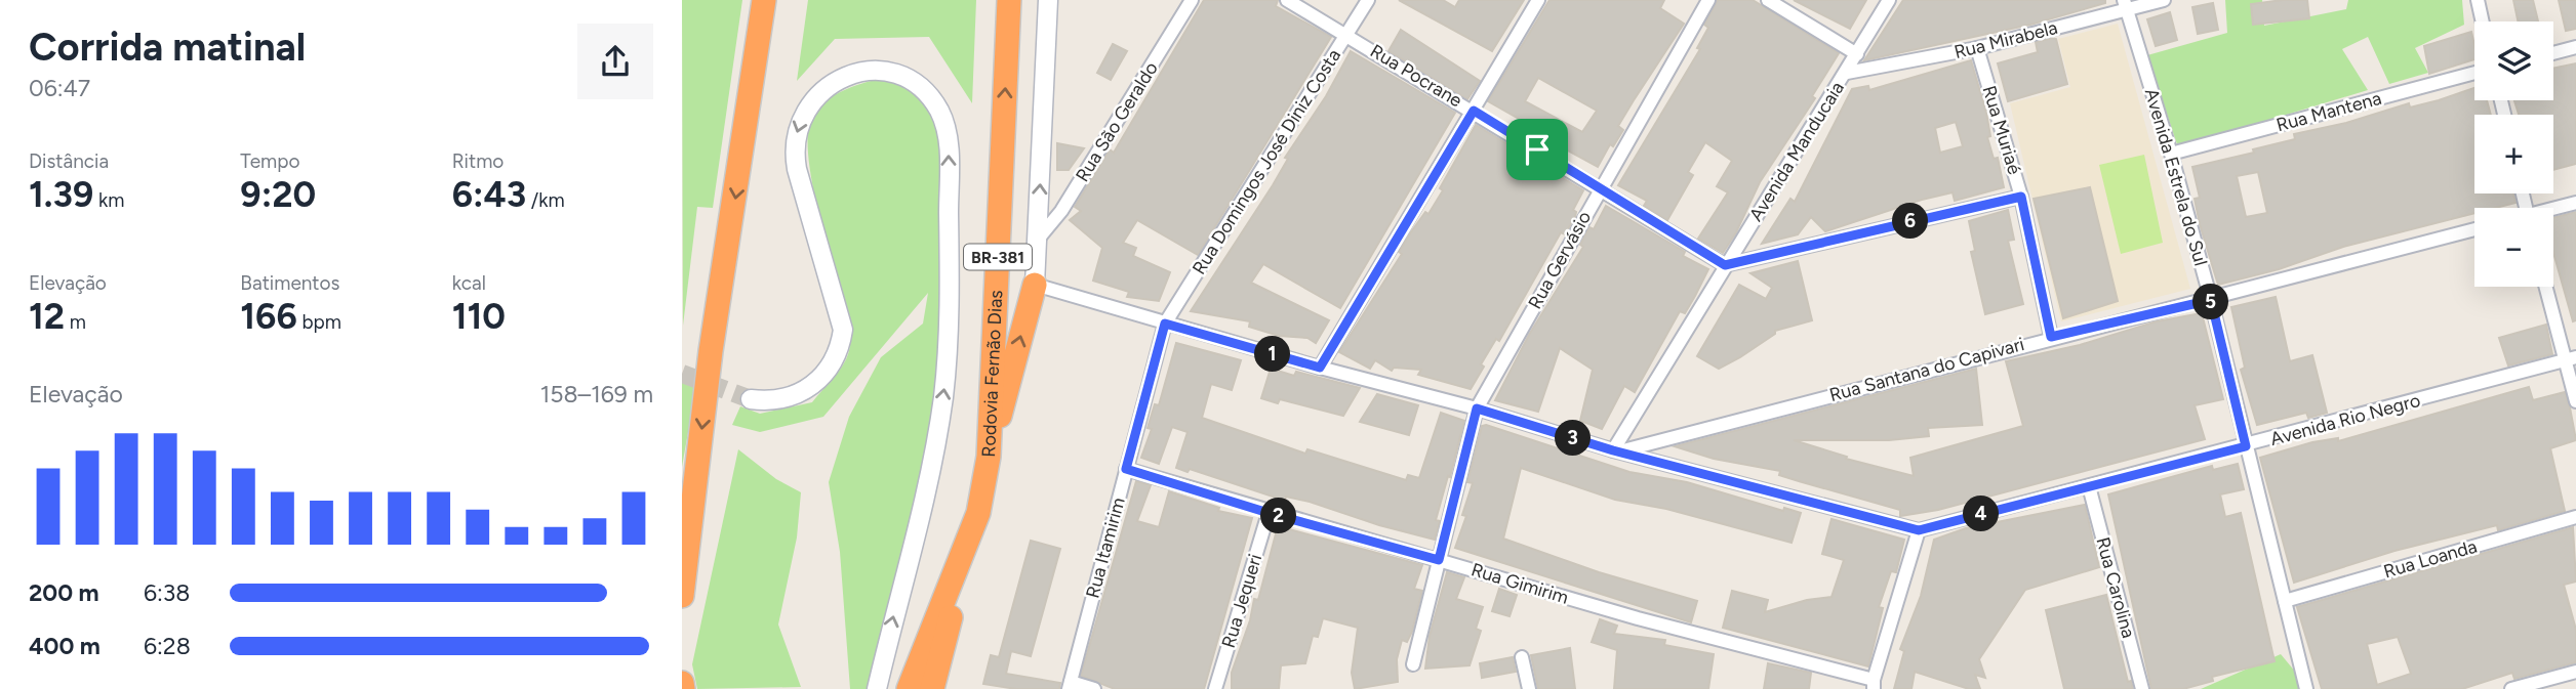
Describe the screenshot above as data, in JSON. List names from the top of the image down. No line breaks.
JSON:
{"streets":{"highway":["BR-381","Rodovia Fernão Dias"],"street":["Rua Mirabela","Rua Pocrane","Rua Mantena","Rua São Geraldo","Rua Muriaé","Avenida Manducaia","Rua Domingos José Diniz Costa","Avenida Estrela do Sul","Rua Gervásio","Rua Santana do Capivari","Avenida Rio Negro","Rua Itamirim","Rua Loanda","Rua Gimirim","Rua Carolina","Rua Jequeri"]},"crossings":[["Rua Mirabela","Rua Muriaé"],["Rua Mirabela","Avenida Manducaia"],["Rua Mirabela","Avenida Estrela do Sul"],["Rua Pocrane","Avenida Manducaia"],["Rua Pocrane","Rua Domingos José Diniz Costa"],["Rua Pocrane","Rua Gervásio"],["Rua Mantena","Avenida Estrela do Sul"],["Rua São Geraldo","BR-381"],["Rua Muriaé","Rua Santana do Capivari"],["Avenida Manducaia","Rua Santana do Capivari"],["Avenida Manducaia","Avenida Rio Negro"],["Rua Domingos José Diniz Costa","Avenida Rio Negro"],["Rua Domingos José Diniz Costa","Rua Itamirim"],["Avenida Estrela do Sul","Rua Santana do Capivari"],["Avenida Estrela do Sul","Avenida Rio Negro"],["Avenida Estrela do Sul","Rua Loanda"],["BR-381","Rodovia Fernão Dias"],["BR-381","Avenida Rio Negro"],["Rua Gervásio","Avenida Rio Negro"],["Rua Gervásio","Rua Gimirim"],["Rua Santana do Capivari","Avenida Rio Negro"],["Avenida Rio Negro","Rua Itamirim"],["Avenida Rio Negro","Rua Carolina"],["Rua Itamirim","Rua Gimirim"],["Rua Gimirim","Rua Jequeri"]],"page":{"heading":["Corrida matinal","06:47"],"map_buttons":["+","−"],"stats":[["Distância","1.39 km"],["Tempo","9:20"],["Ritmo","6:43 /km"],["Elevação","12 m"],["Batimentos","166 bpm"],["kcal","110"]],"pins":["6","5","1","3","4","2"],"chart":["Elevação","158–169 m"],"list":[{"name":"200 m","note":"6:38"},{"name":"400 m","note":"6:28"}]}}
